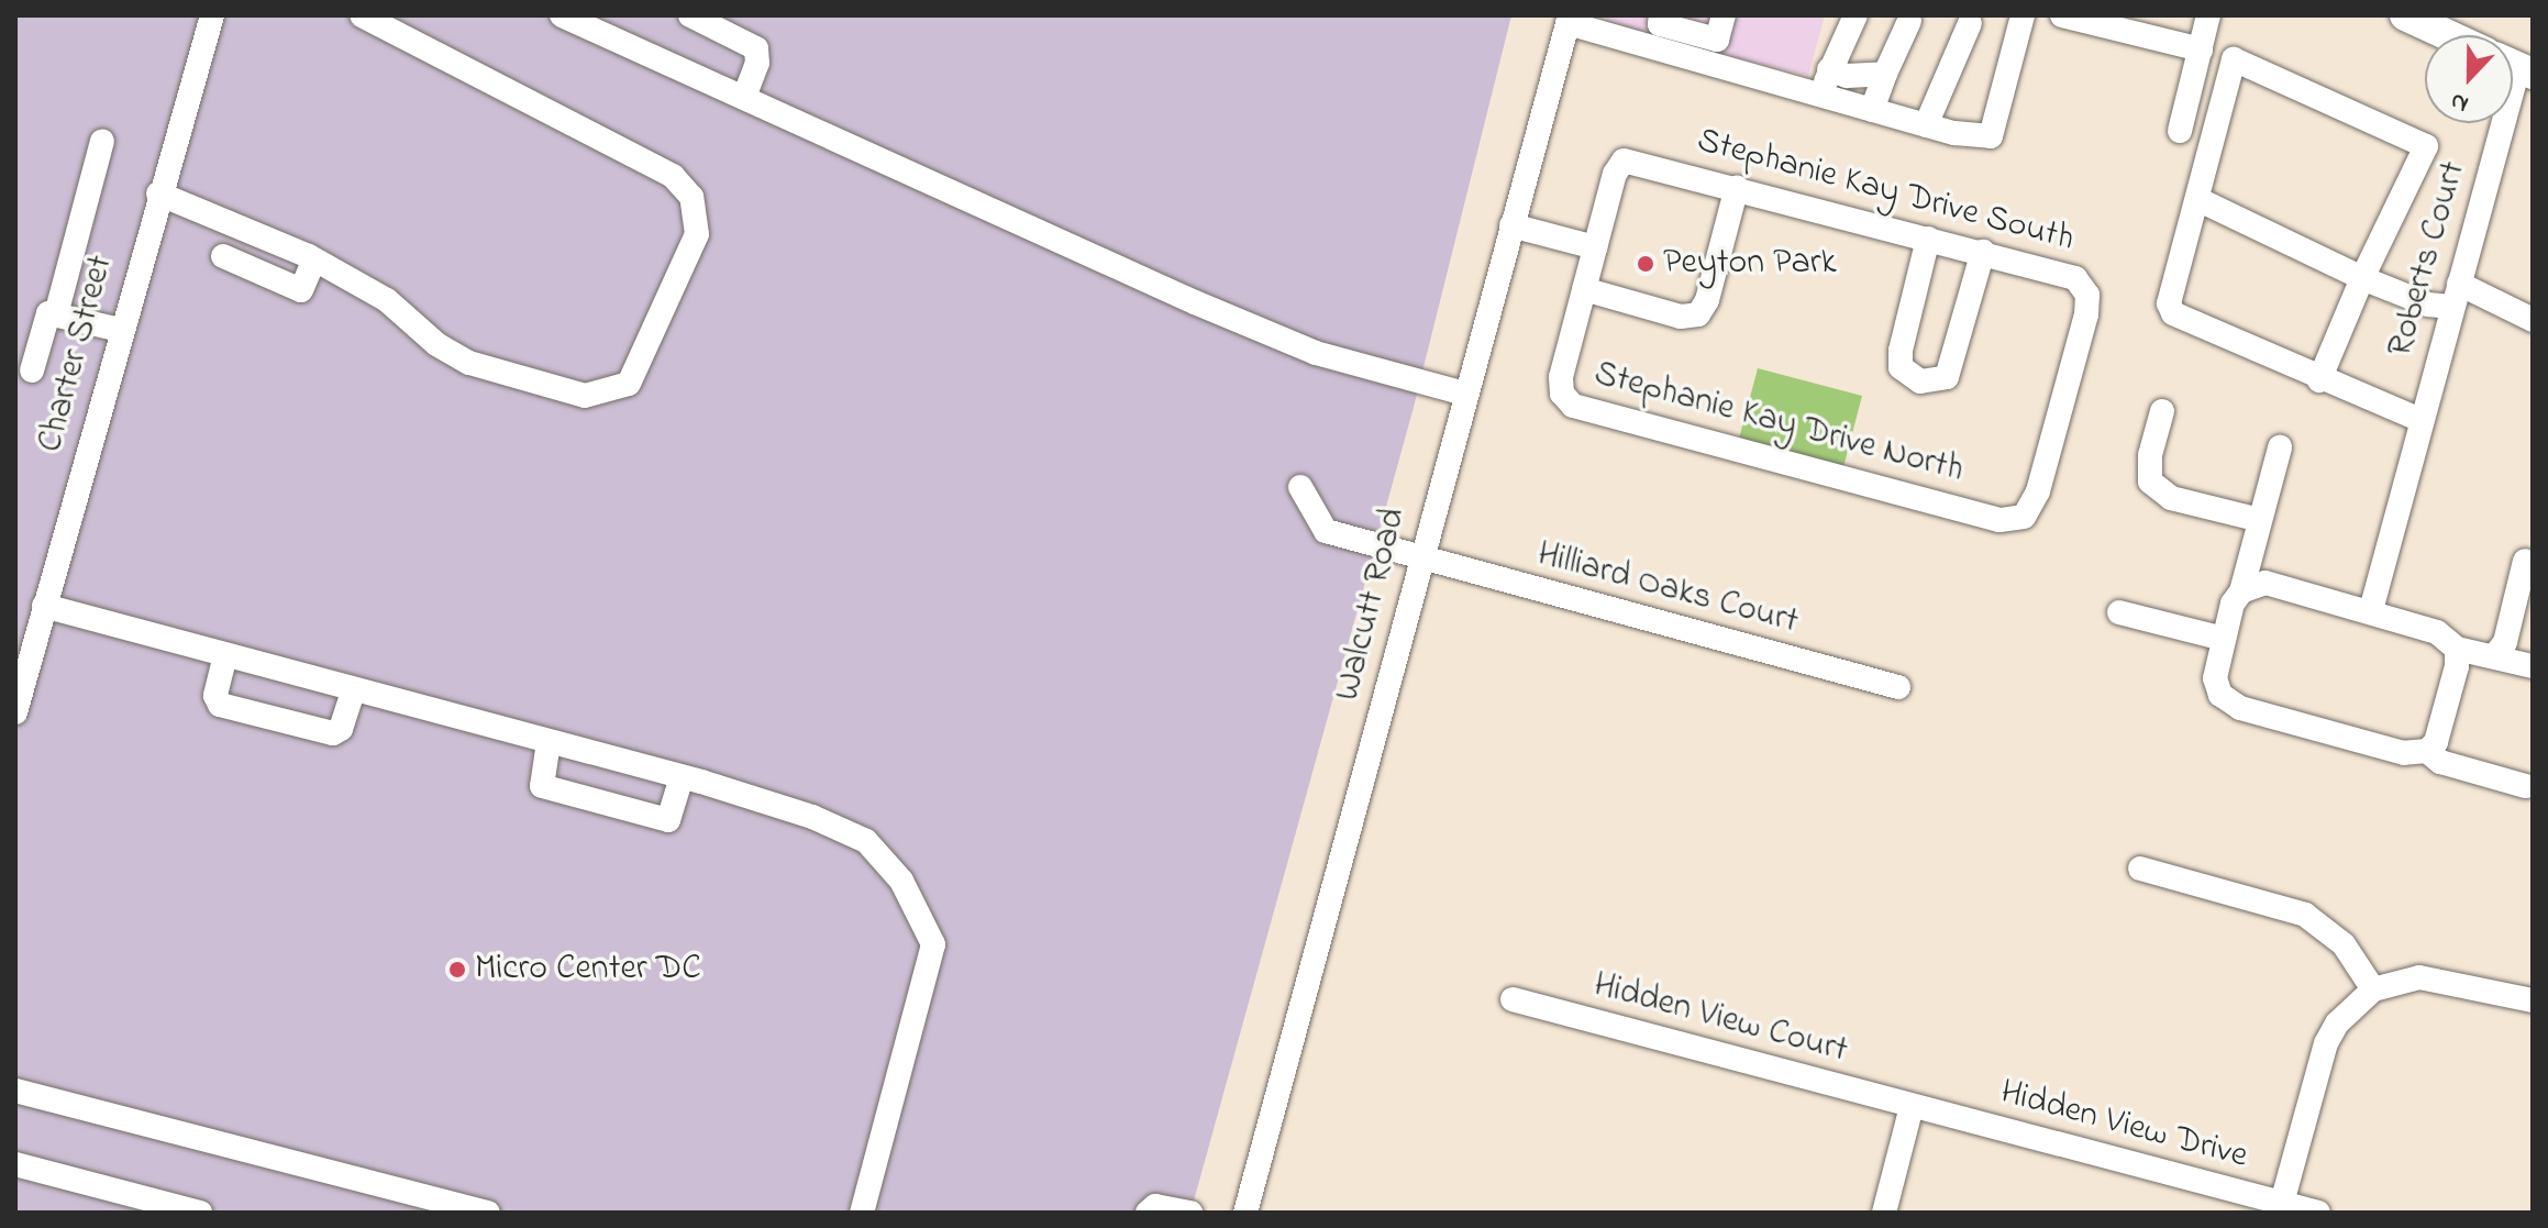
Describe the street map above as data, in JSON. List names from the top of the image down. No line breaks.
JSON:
{"streets":{"street":["Stephanie Kay Drive South","Roberts Court","Charter Street","Stephanie Kay Drive North","Hilliard Oaks Court","Walcutt Road","Hidden View Court","Hidden View Drive"]},"crossings":[["Stephanie Kay Drive South","Stephanie Kay Drive North"],["Hilliard Oaks Court","Walcutt Road"],["Hidden View Court","Hidden View Drive"]],"places":["Peyton Park","Micro Center DC"],"north":"bottom"}
